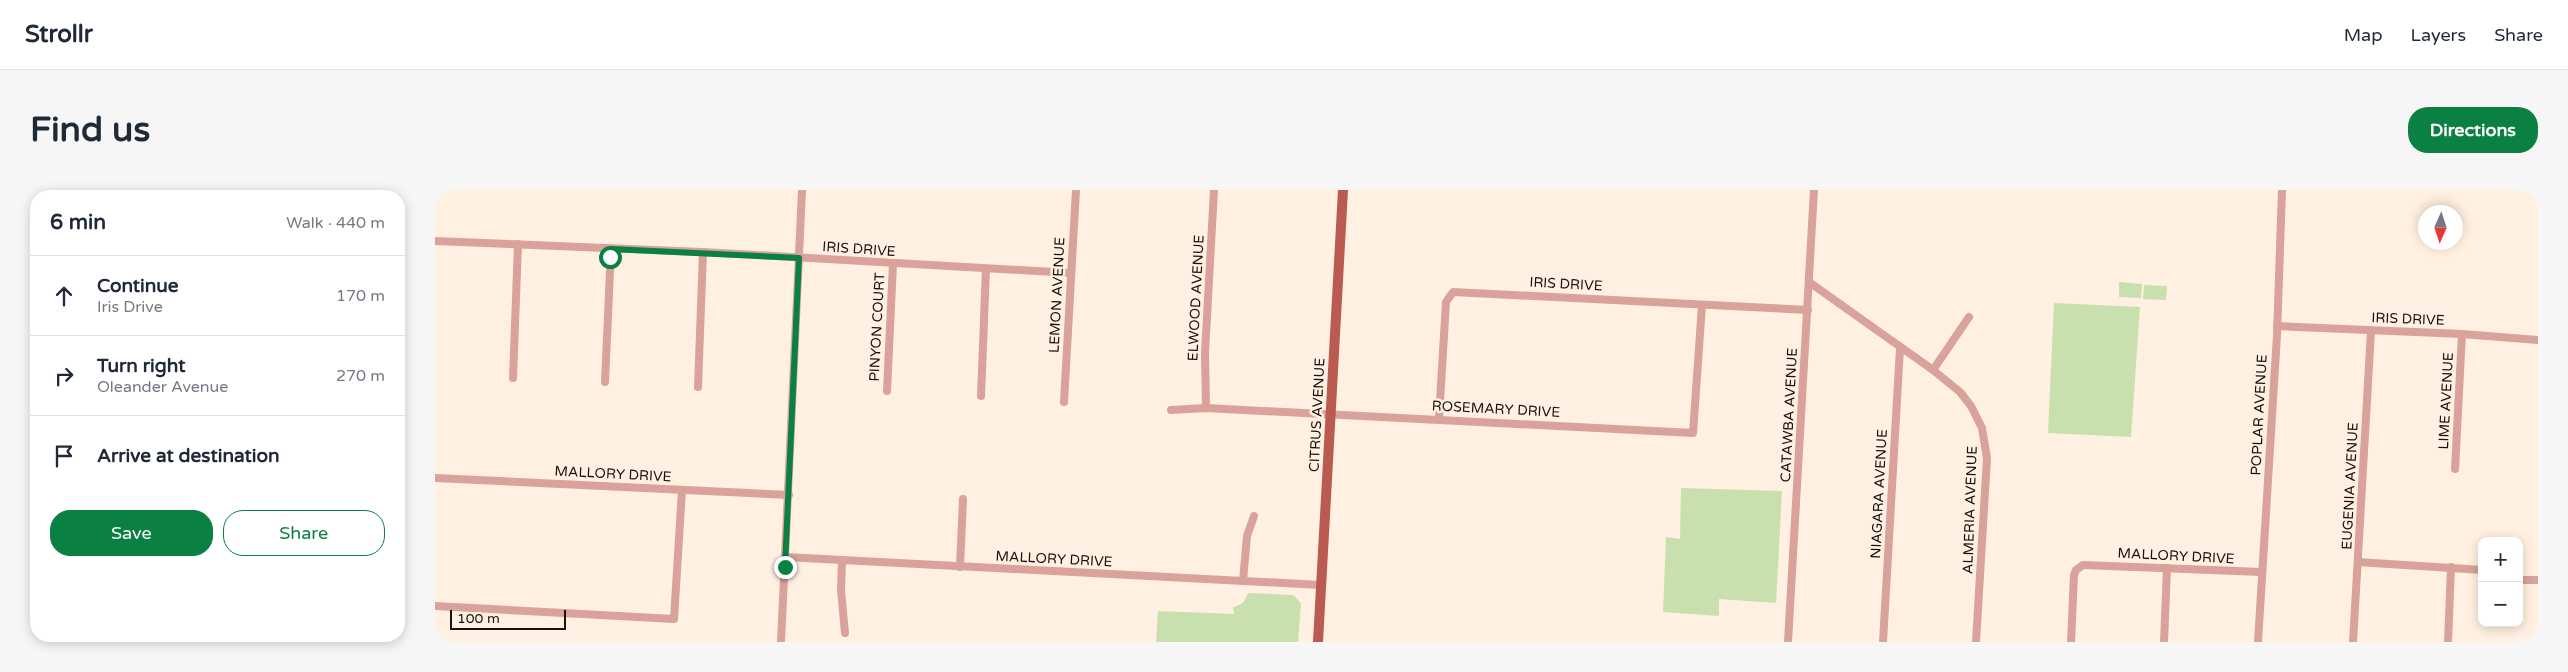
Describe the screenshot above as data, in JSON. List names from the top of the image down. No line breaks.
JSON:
{"streets":{"main road":["CITRUS AVENUE"],"street":["IRIS DRIVE","LEMON AVENUE","ELWOOD AVENUE","PINYON COURT","LIME AVENUE","ROSEMARY DRIVE","CATAWBA AVENUE","POPLAR AVENUE","MALLORY DRIVE","EUGENIA AVENUE","NIAGARA AVENUE","ALMERIA AVENUE"]},"crossings":[["IRIS DRIVE","LEMON AVENUE"],["IRIS DRIVE","PINYON COURT"],["IRIS DRIVE","LIME AVENUE"],["IRIS DRIVE","ROSEMARY DRIVE"],["IRIS DRIVE","CATAWBA AVENUE"],["IRIS DRIVE","POPLAR AVENUE"],["IRIS DRIVE","EUGENIA AVENUE"],["ELWOOD AVENUE","ROSEMARY DRIVE"],["ROSEMARY DRIVE","CITRUS AVENUE"],["CITRUS AVENUE","MALLORY DRIVE"],["CATAWBA AVENUE","ALMERIA AVENUE"],["POPLAR AVENUE","MALLORY DRIVE"],["NIAGARA AVENUE","ALMERIA AVENUE"]],"scale_bar":"100 m","north":"bottom","page":{"header":"Strollr","nav":["Map","Layers","Share"],"buttons":["Directions",["Save","Share"]],"title":"Find us","heading":["6 min","Walk · 440 m"],"list":[["Continue","Iris Drive","170 m"],["Turn right","Oleander Avenue","270 m"],"Arrive at destination"],"map_buttons":["+","−"],"scale":"100 m"}}
